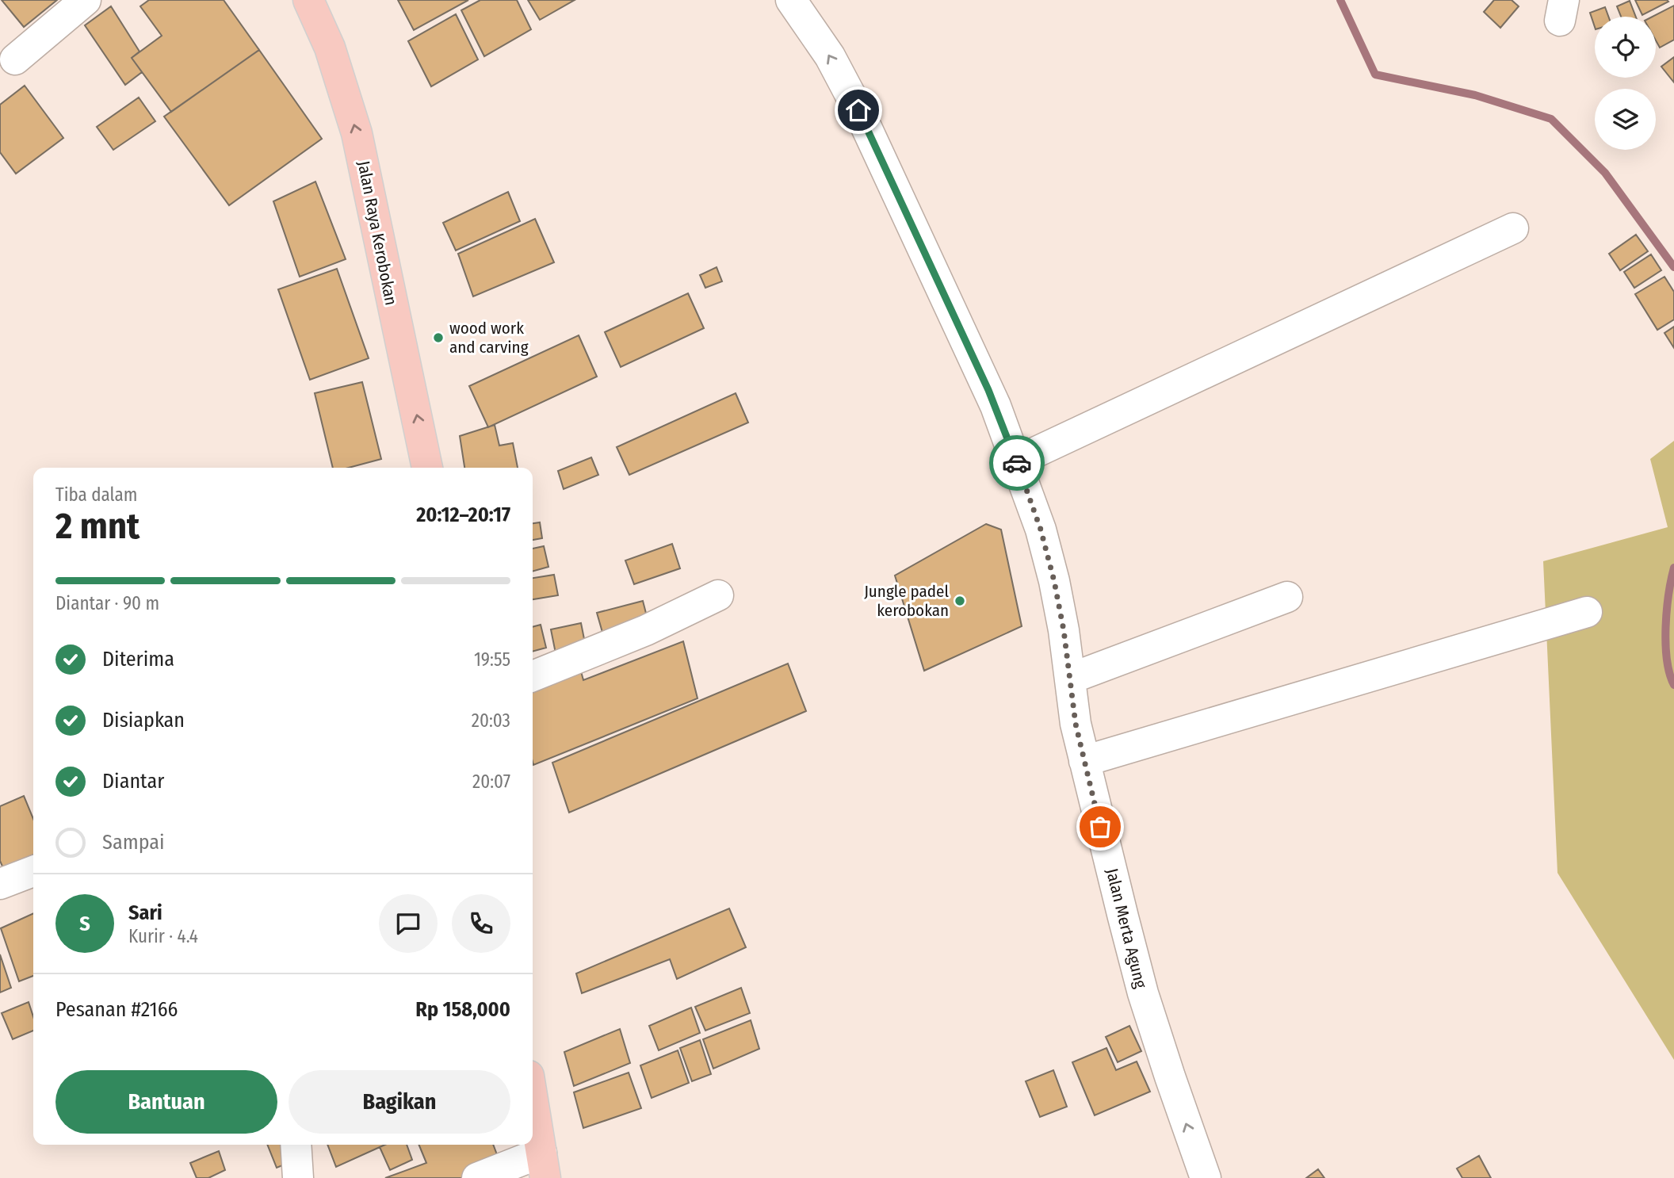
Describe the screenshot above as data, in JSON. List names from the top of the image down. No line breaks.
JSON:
{"streets":{"main road":["Jalan Raya Kerobokan"],"street":["Jalan Merta Agung"]},"one_way":["Jalan Raya Kerobokan","Jalan Merta Agung"],"places":["wood work and carving","Jungle padel kerobokan"],"page":{"heading":["2 mnt","Tiba dalam","20:12–20:17"],"panel":["Sari","Kurir · 4.4","Pesanan #2166","Rp 158,000"],"bar":"Diantar · 90 m","list":[["Diterima","19:55"],["Disiapkan","20:03"],["Diantar","20:07"],"Sampai"],"round":"S","buttons":["Bantuan","Bagikan"]}}
